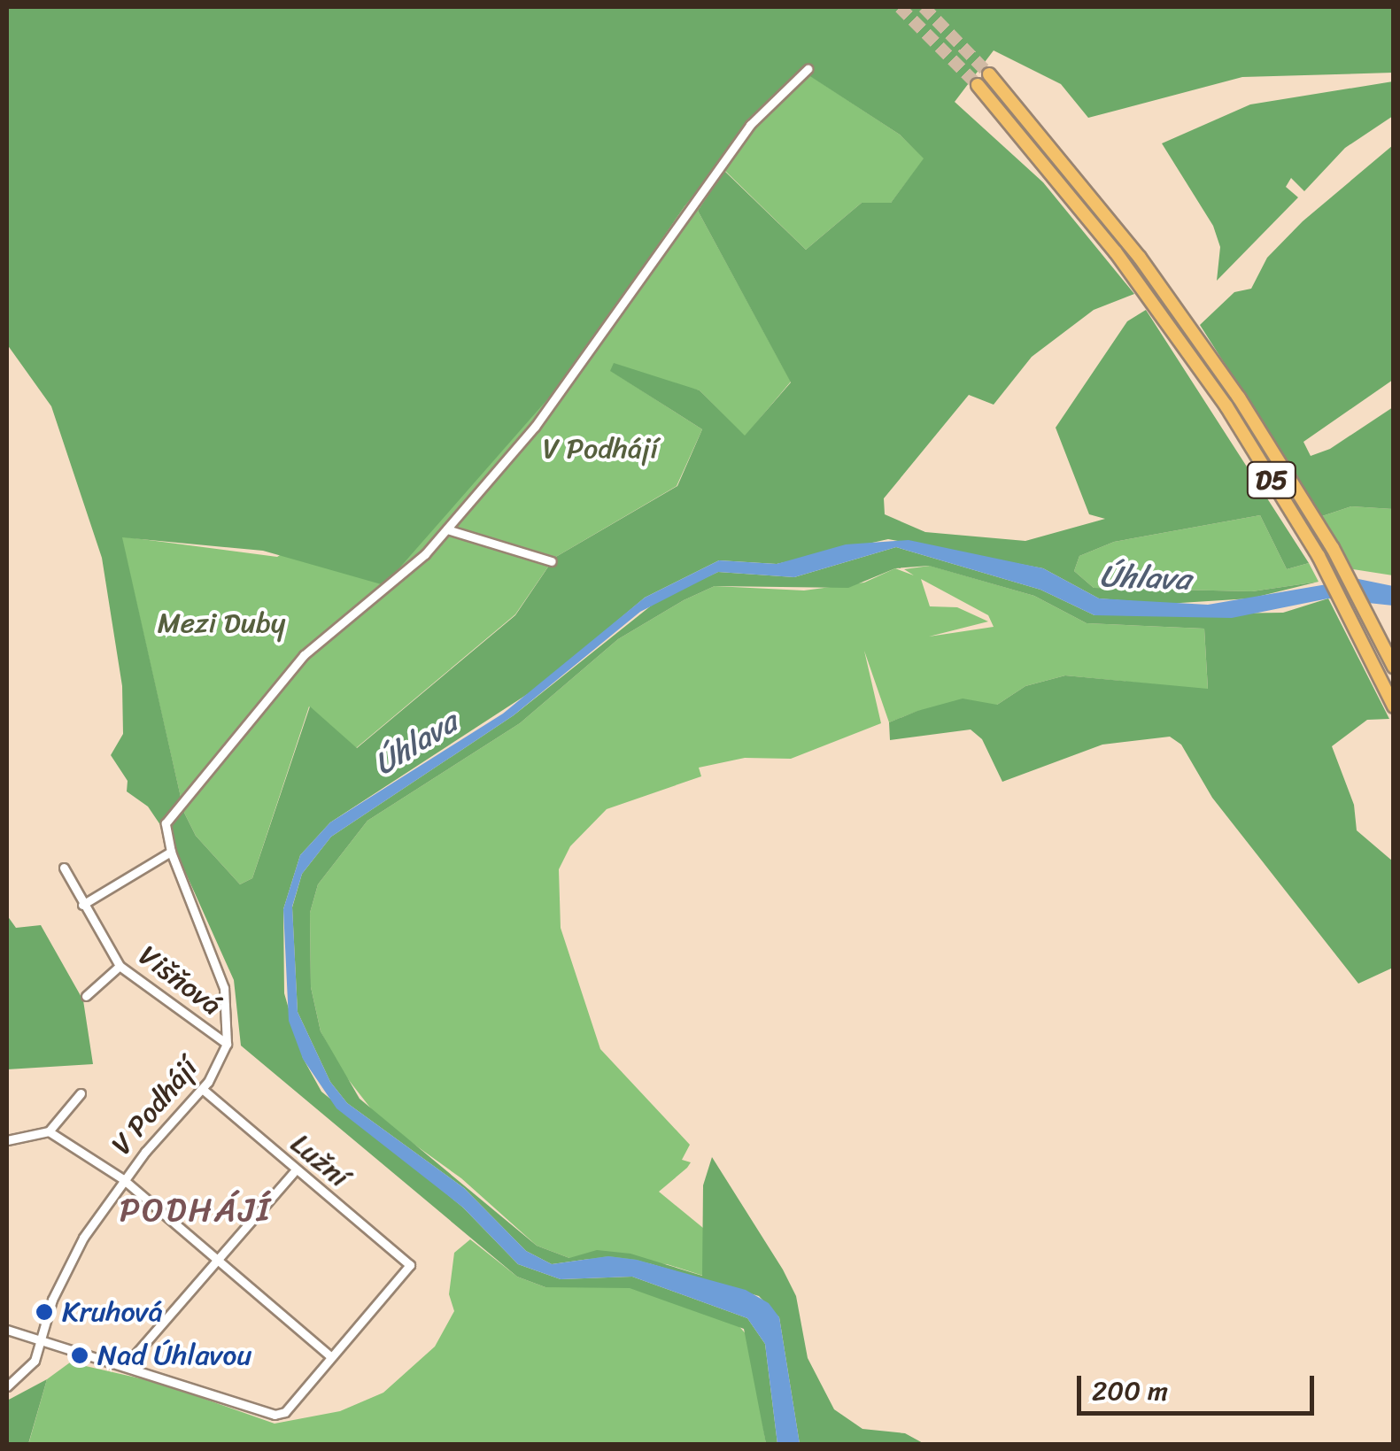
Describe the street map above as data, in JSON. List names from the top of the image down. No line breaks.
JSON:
{"streets":{"highway":["D5"],"street":["Višňová","V Podhájí","Lužní"]},"crossings":[["Višňová","V Podhájí"],["V Podhájí","Lužní"]],"districts":["PODHÁJÍ"],"water":["Úhlava"],"parks":["V Podhájí","Mezi Duby"],"places":["Kruhová","Nad Úhlavou"],"scale_bar":"200 m"}
